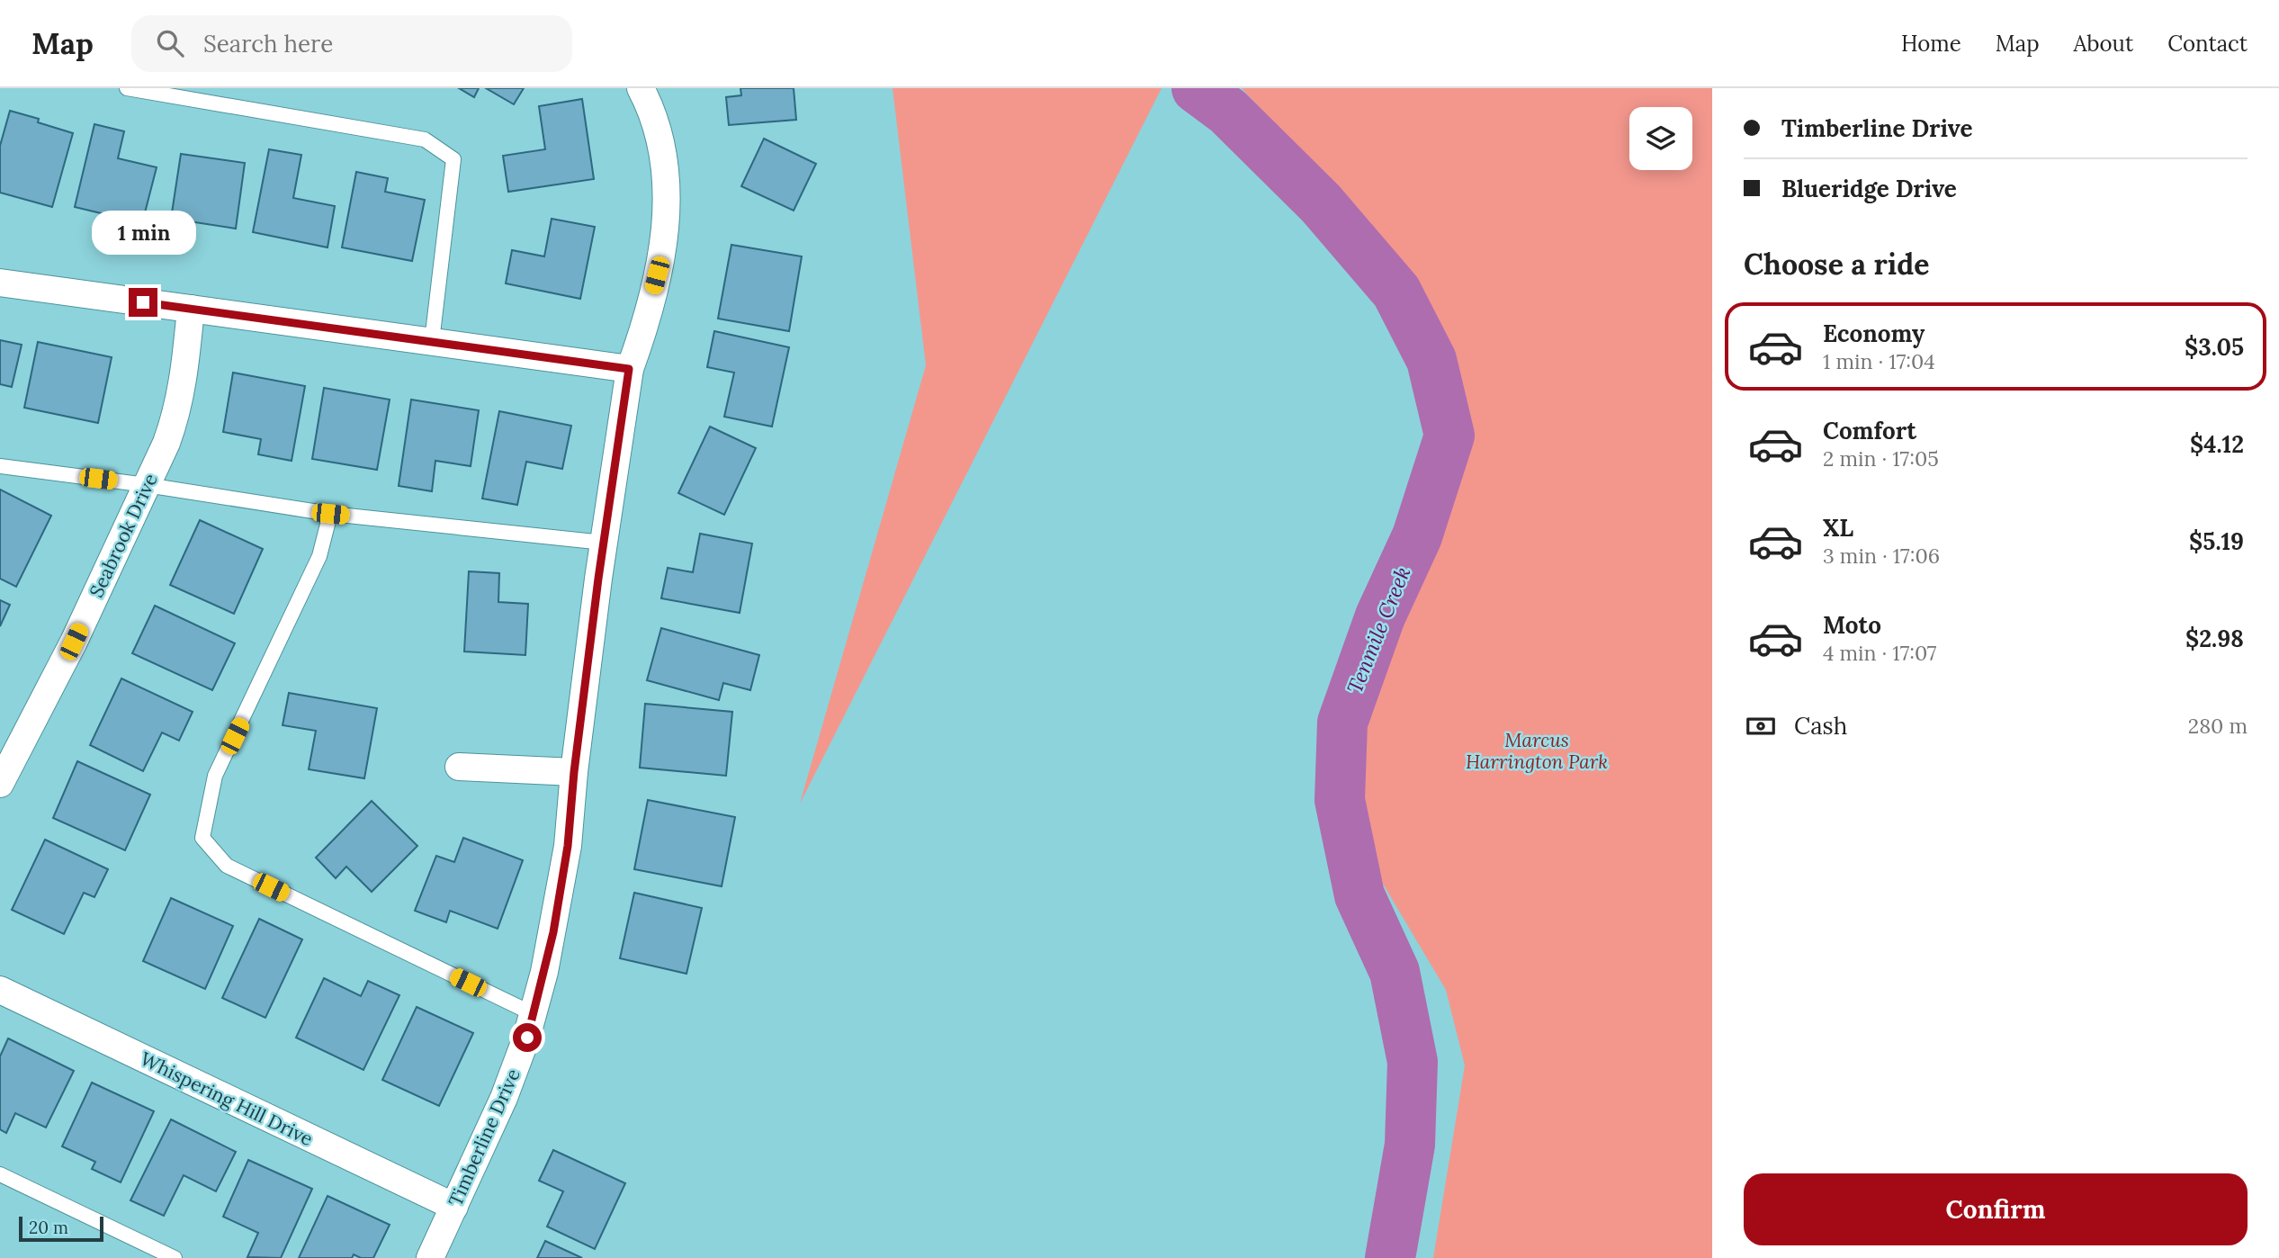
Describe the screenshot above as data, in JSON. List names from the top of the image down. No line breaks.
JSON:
{"streets":{"street":["Seabrook Drive","Whispering Hill Drive","Timberline Drive"]},"crossings":[["Whispering Hill Drive","Timberline Drive"]],"water":["Tenmile Creek"],"parks":["Marcus Harrington Park"],"scale_bar":"20 m","page":{"header":"Map","search":"Search here","nav":["Home","Map","About","Contact"],"banner":["Timberline Drive","Blueridge Drive"],"bubble":"1 min","heading":"Choose a ride","list":[{"name":"Economy","note":"1 min · 17:04","value":"$3.05"},{"name":"Comfort","note":"2 min · 17:05","value":"$4.12"},{"name":"XL","note":"3 min · 17:06","value":"$5.19"},{"name":"Moto","note":"4 min · 17:07","value":"$2.98"}],"pay":["Cash","280 m"],"buttons":"Confirm","scale":"20 m"}}
